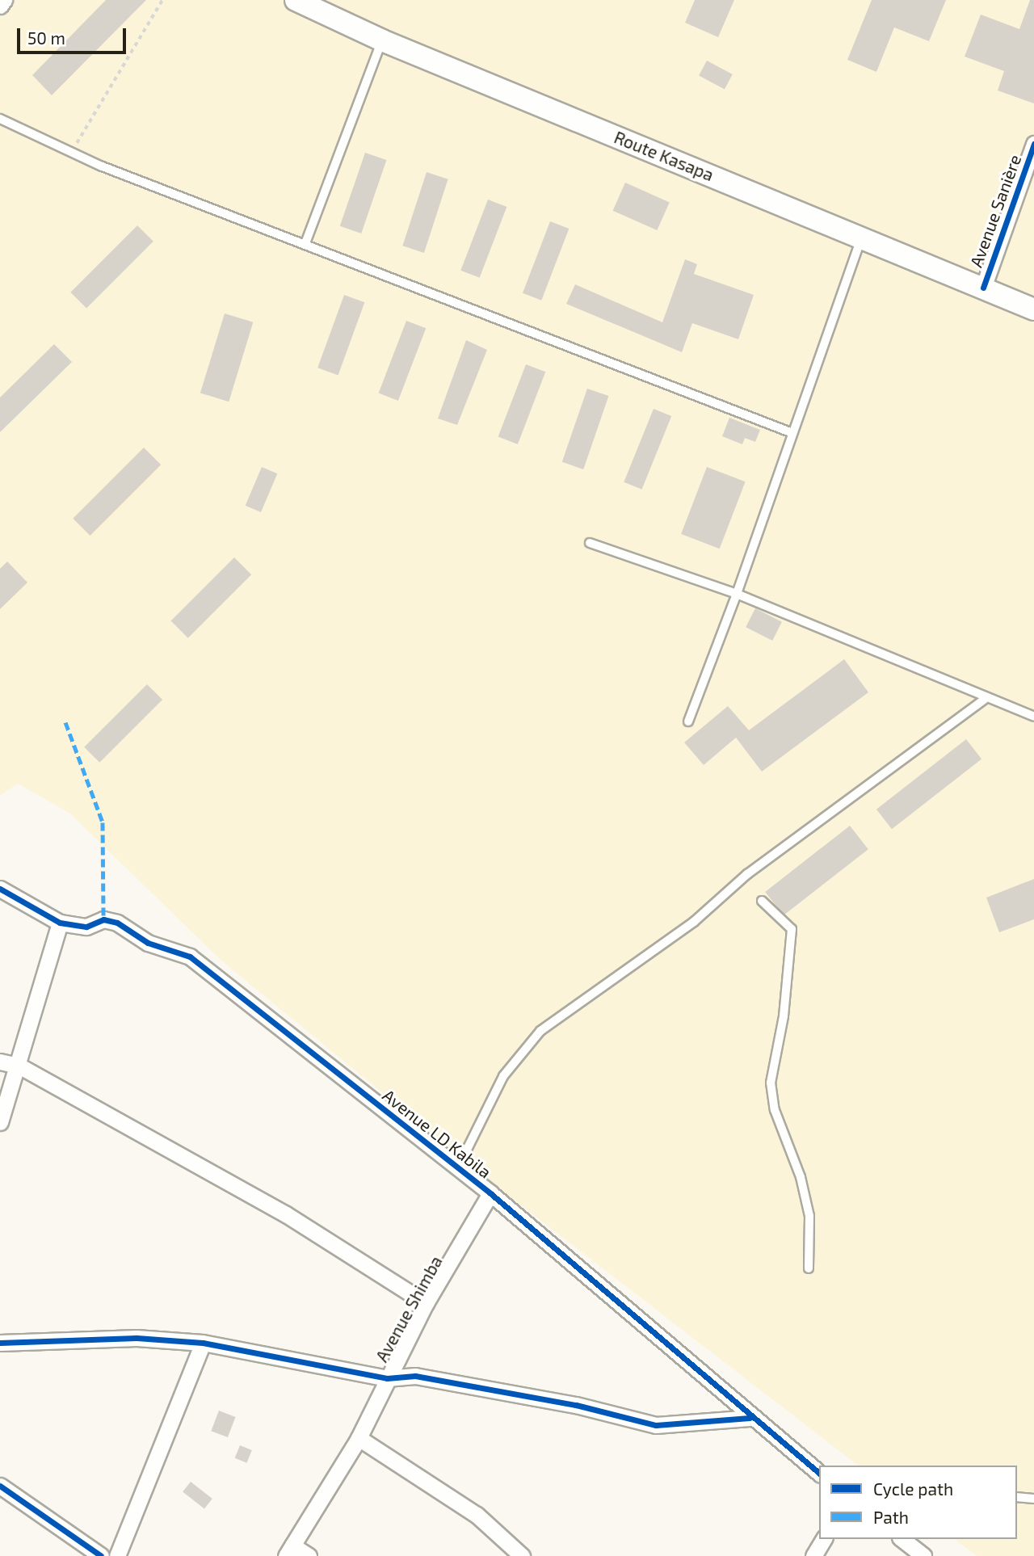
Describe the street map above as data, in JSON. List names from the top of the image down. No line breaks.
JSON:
{"streets":{"main road":["Route Kasapa"],"street":["Avenue Sanière","Avenue LD Kabila","Avenue Shimba"]},"crossings":[["Route Kasapa","Avenue Sanière"],["Avenue LD Kabila","Avenue Shimba"]],"legend":["Cycle path","Path"],"scale_bar":"50 m"}
